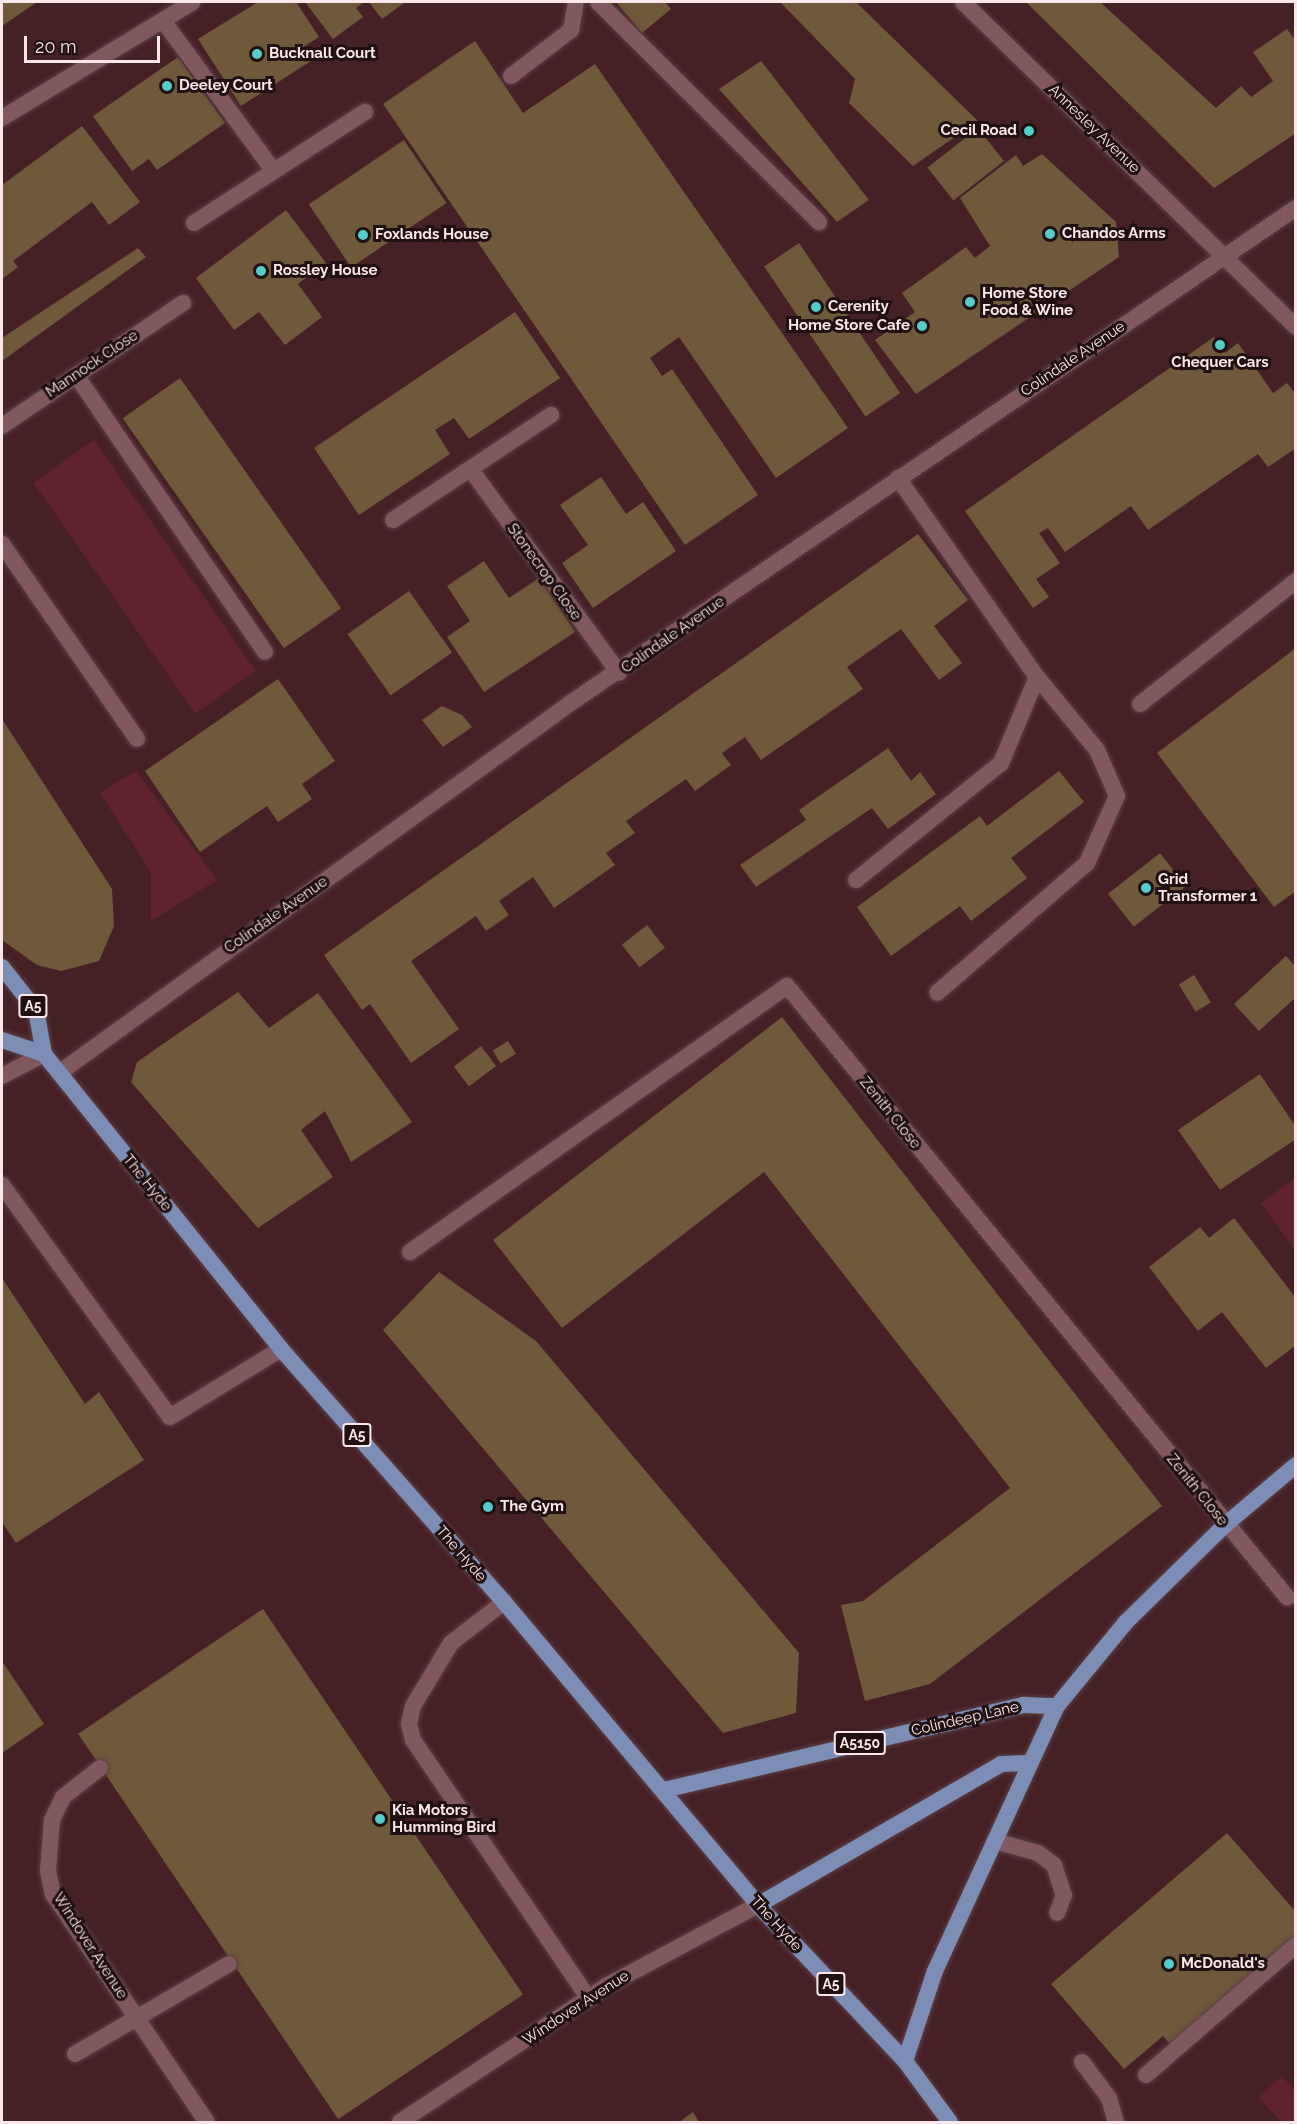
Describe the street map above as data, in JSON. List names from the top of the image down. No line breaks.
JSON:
{"streets":{"main road":["A5","The Hyde","Colindeep Lane","A5150"],"street":["Annesley Avenue","Colindale Avenue","Mannock Close","Stonecrop Close","Zenith Close","Windover Avenue"]},"crossings":[["Annesley Avenue","Colindale Avenue"],["Colindale Avenue","Stonecrop Close"],["Colindale Avenue","The Hyde"],["The Hyde","Colindeep Lane"],["The Hyde","Windover Avenue"]],"places":["Bucknall Court","Deeley Court","Cecil Road","Chandos Arms","Foxlands House","Rossley House","Home Store Food & Wine","Cerenity","Home Store Cafe","Chequer Cars","Grid Transformer 1","The Gym","Kia Motors Humming Bird","McDonald's"],"scale_bar":"20 m"}
